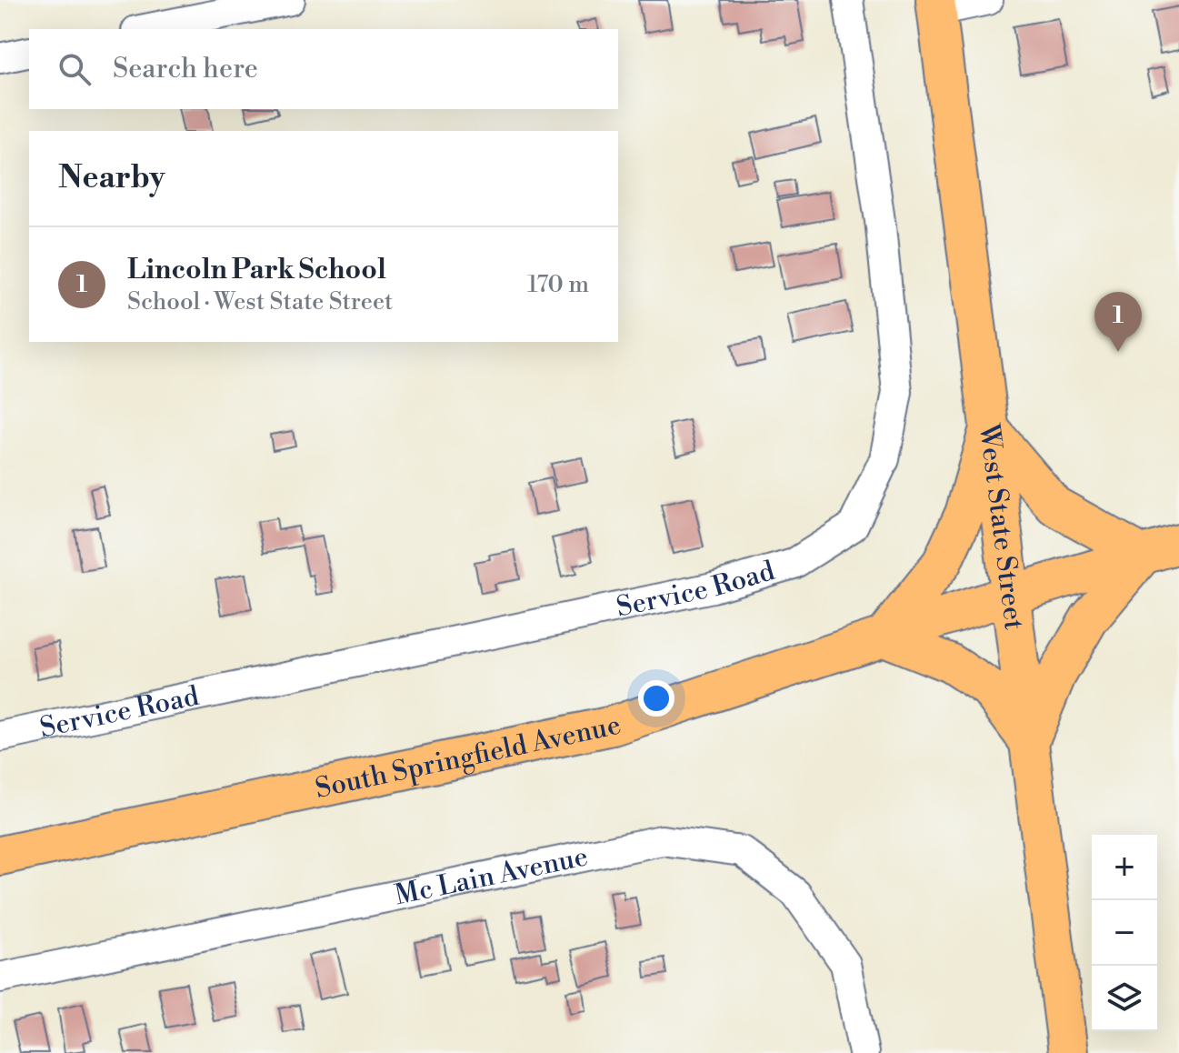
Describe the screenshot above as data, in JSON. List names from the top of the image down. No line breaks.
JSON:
{"streets":{"main road":["West State Street","South Springfield Avenue"],"street":["Service Road","Mc Lain Avenue"]},"crossings":[["West State Street","South Springfield Avenue"]],"page":{"search":"Search here","heading":"Nearby","list":[{"mark":"1","name":"Lincoln Park School","note":"School · West State Street","value":"170 m"}],"pins":"1","map_buttons":["+","−"]}}
